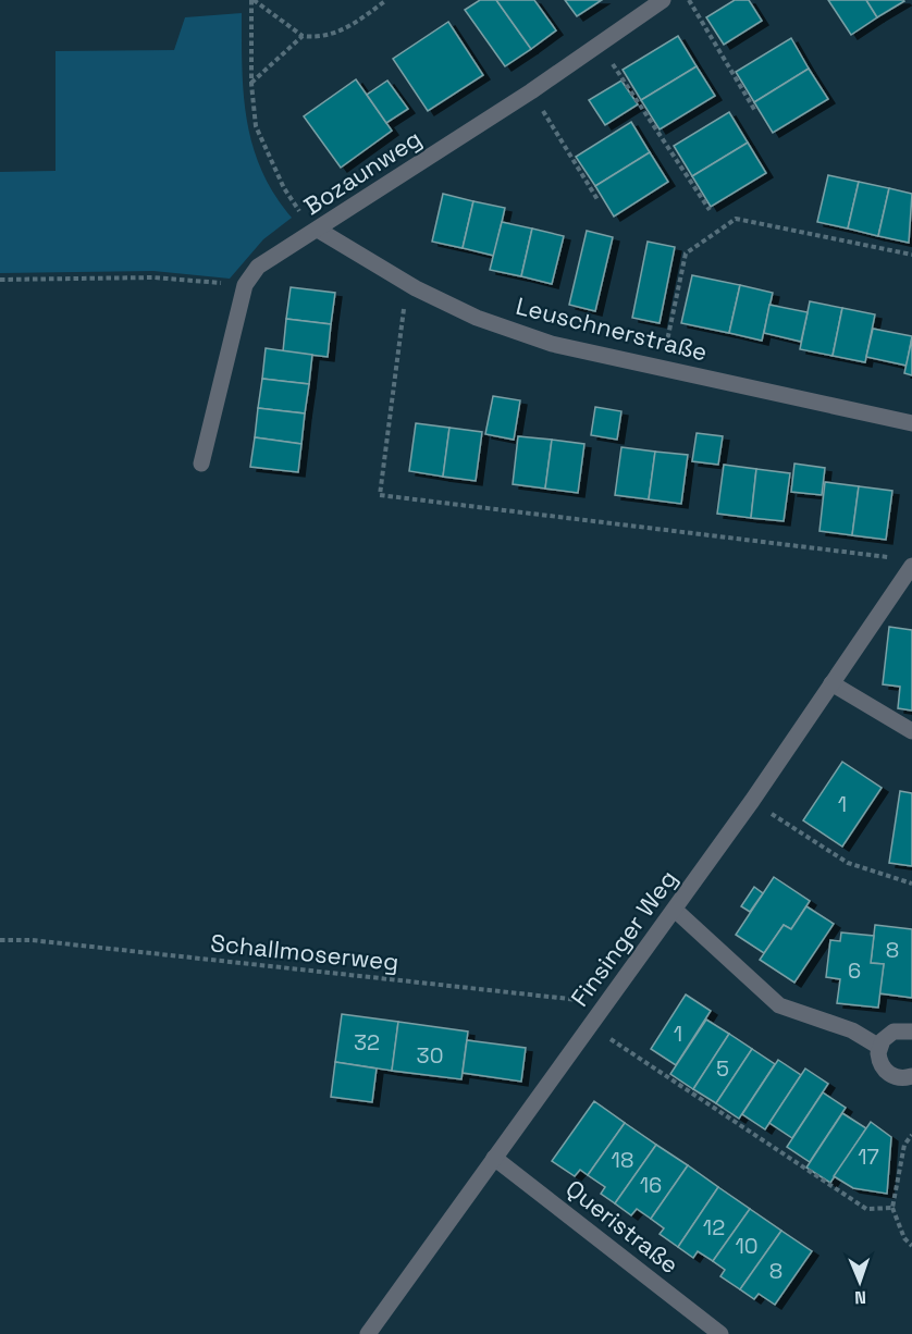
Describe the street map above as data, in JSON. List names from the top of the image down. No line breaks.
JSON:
{"streets":{"street":["Bozaunweg","Leuschnerstraße","Finsinger Weg","Queristraße"],"path":["Schallmoserweg"]},"crossings":[["Bozaunweg","Leuschnerstraße"],["Finsinger Weg","Schallmoserweg"],["Finsinger Weg","Queristraße"]],"house_numbers":["1","8","6","1","32","30","5","17","18","16","12","10","8"],"north":"bottom"}
